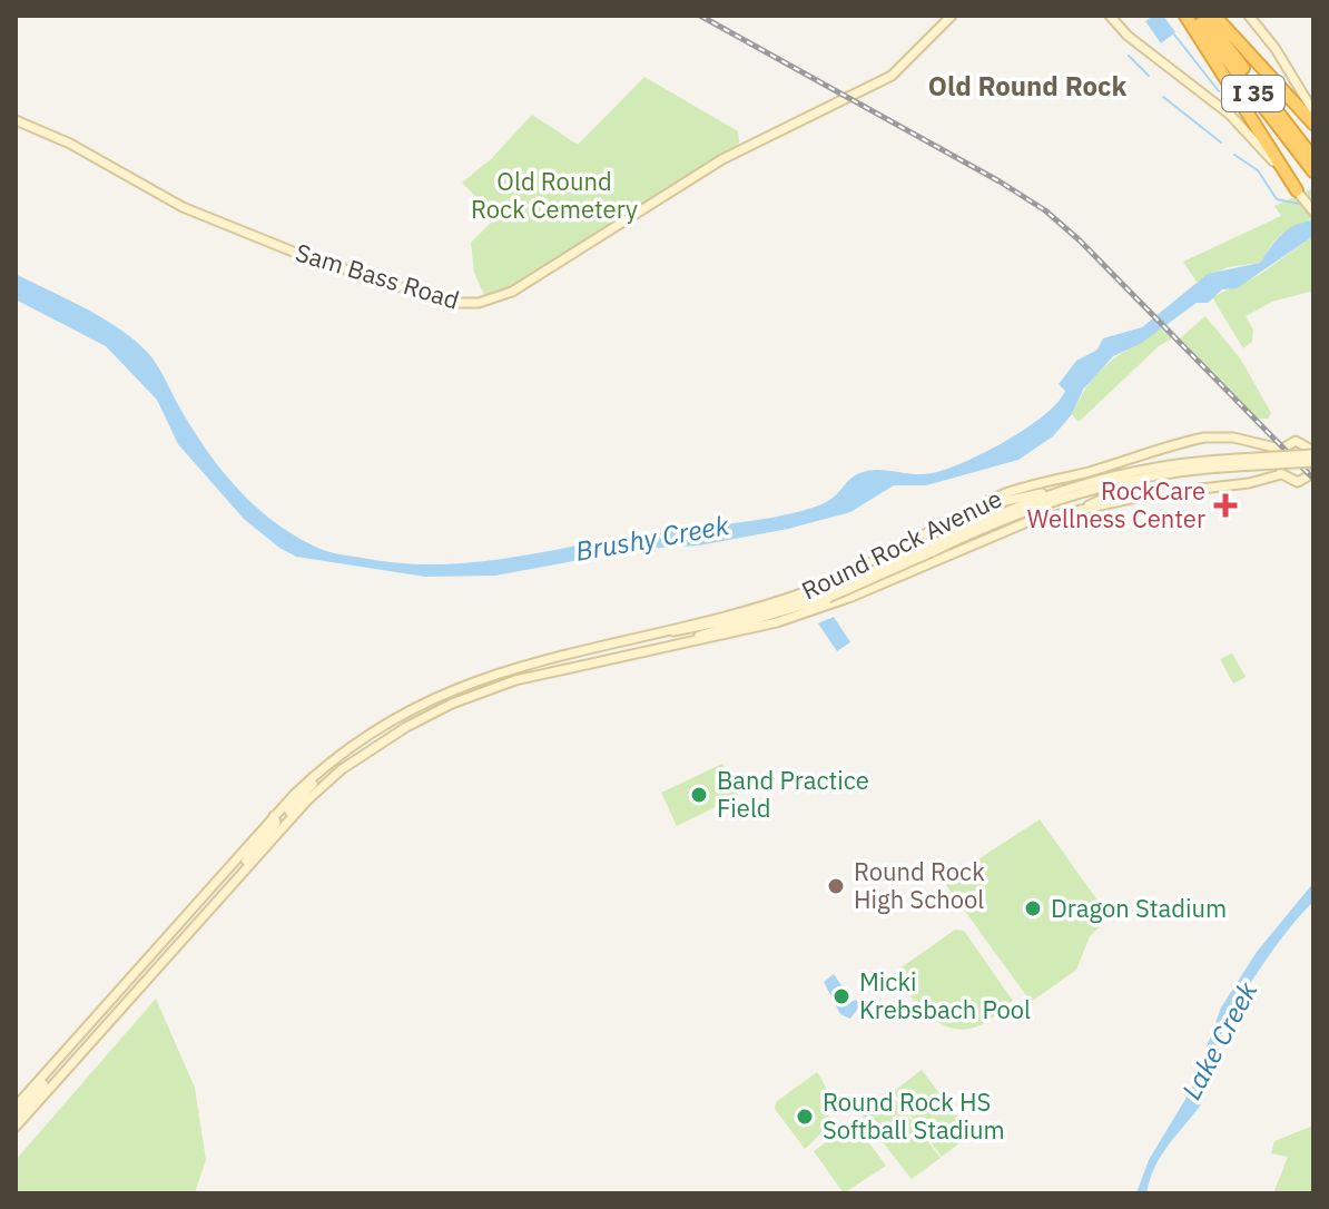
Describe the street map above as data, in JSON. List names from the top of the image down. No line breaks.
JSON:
{"streets":{"highway":["I 35"],"main road":["Sam Bass Road","Round Rock Avenue"]},"districts":["Old Round Rock"],"water":["Brushy Creek","Lake Creek"],"parks":["Old Round Rock Cemetery"],"places":{"health":["RockCare Wellness Center"],"other":["Band Practice Field","Round Rock High School","Dragon Stadium","Micki Krebsbach Pool","Round Rock HS Softball Stadium"]}}
